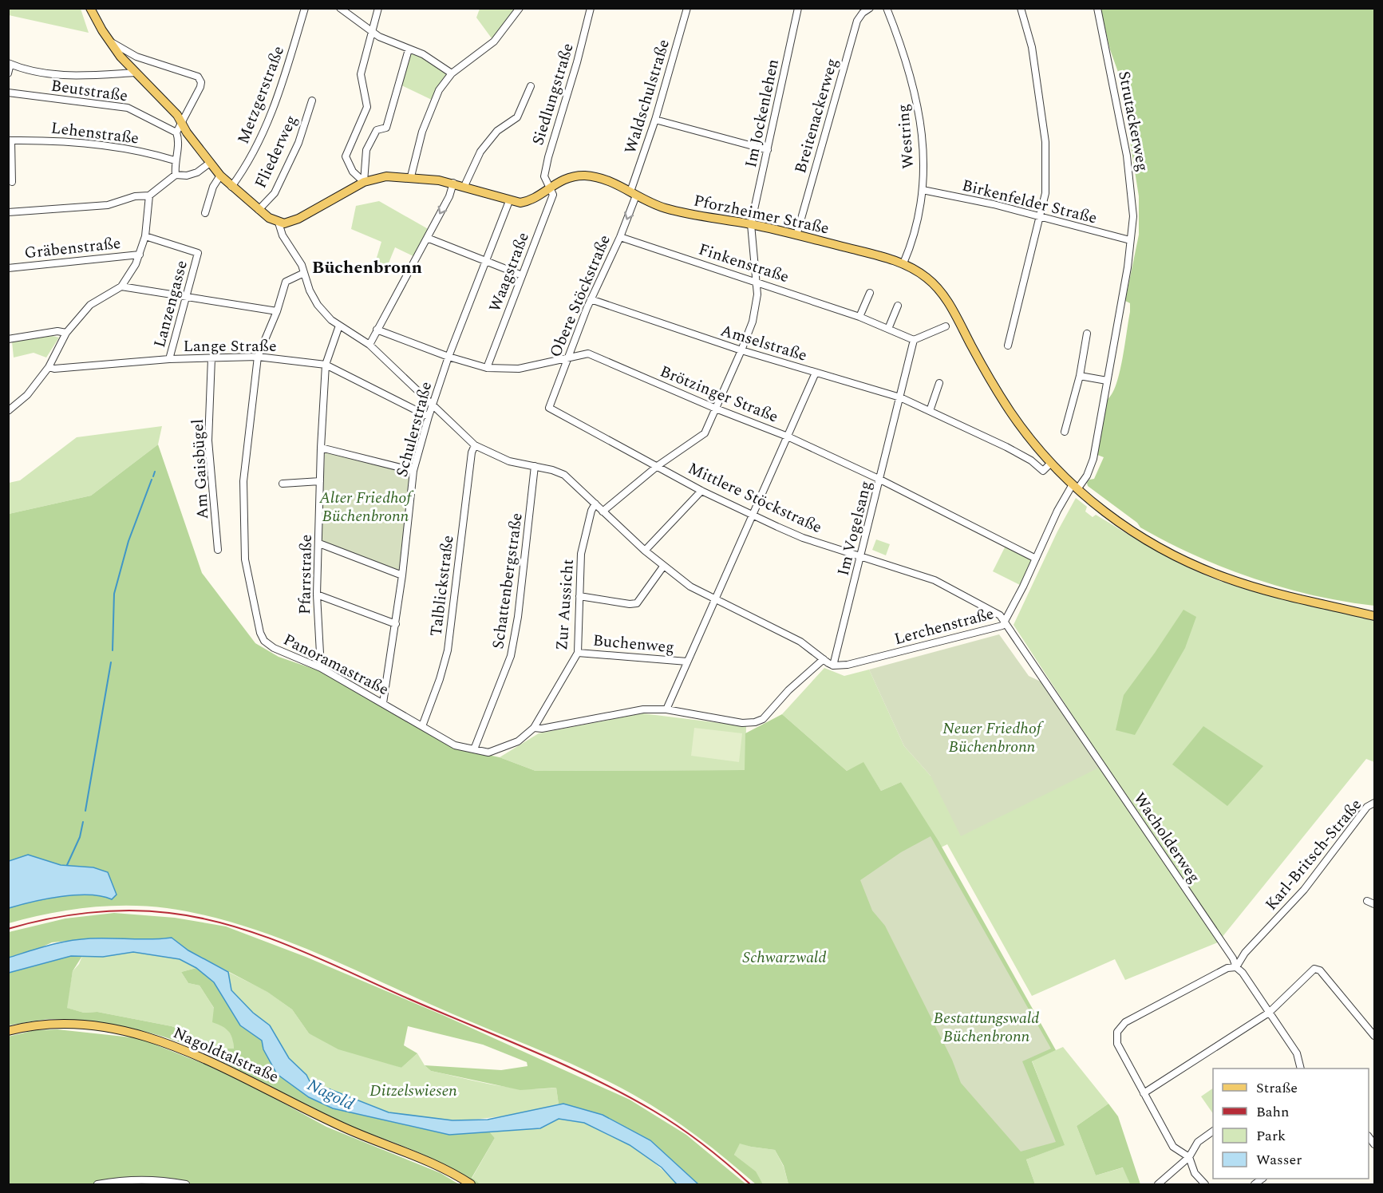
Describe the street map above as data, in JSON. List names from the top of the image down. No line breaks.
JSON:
{"streets":{"main road":["Pforzheimer Straße","Nagoldtalstraße"],"street":["Beutstraße","Siedlungstraße","Metzgerstraße","Waldschulstraße","Im Jockenlehen","Breitenackerweg","Strutackerweg","Lehenstraße","Westring","Fliederweg","Birkenfelder Straße","Gräbenstraße","Finkenstraße","Waagstraße","Obere Stöckstraße","Lanzengasse","Amselstraße","Lange Straße","Brötzinger Straße","Schulerstraße","Am Gaisbügel","Mittlere Stöckstraße","Im Vogelsang","Pfarrstraße","Schattenbergstraße","Talblickstraße","Zur Aussicht","Lerchenstraße","Buchenweg","Panoramastraße","Wacholderweg","Karl-Britsch-Straße"]},"crossings":[["Siedlungstraße","Pforzheimer Straße"],["Siedlungstraße","Waagstraße"],["Waldschulstraße","Pforzheimer Straße"],["Waldschulstraße","Obere Stöckstraße"],["Im Jockenlehen","Pforzheimer Straße"],["Im Jockenlehen","Finkenstraße"],["Im Jockenlehen","Amselstraße"],["Im Jockenlehen","Brötzinger Straße"],["Im Jockenlehen","Mittlere Stöckstraße"],["Breitenackerweg","Pforzheimer Straße"],["Strutackerweg","Birkenfelder Straße"],["Strutackerweg","Lerchenstraße"],["Westring","Birkenfelder Straße"],["Westring","Pforzheimer Straße"],["Pforzheimer Straße","Waagstraße"],["Pforzheimer Straße","Obere Stöckstraße"],["Pforzheimer Straße","Amselstraße"],["Pforzheimer Straße","Schulerstraße"],["Pforzheimer Straße","Lerchenstraße"],["Finkenstraße","Obere Stöckstraße"],["Waagstraße","Brötzinger Straße"],["Obere Stöckstraße","Amselstraße"],["Obere Stöckstraße","Brötzinger Straße"],["Obere Stöckstraße","Mittlere Stöckstraße"],["Lanzengasse","Lange Straße"],["Amselstraße","Im Vogelsang"],["Lange Straße","Schulerstraße"],["Lange Straße","Am Gaisbügel"],["Lange Straße","Pfarrstraße"],["Lange Straße","Panoramastraße"],["Brötzinger Straße","Schulerstraße"],["Brötzinger Straße","Im Vogelsang"],["Brötzinger Straße","Lerchenstraße"],["Schulerstraße","Panoramastraße"],["Mittlere Stöckstraße","Im Vogelsang"],["Mittlere Stöckstraße","Lerchenstraße"],["Mittlere Stöckstraße","Wacholderweg"],["Im Vogelsang","Lerchenstraße"],["Pfarrstraße","Panoramastraße"],["Schattenbergstraße","Panoramastraße"],["Talblickstraße","Panoramastraße"],["Zur Aussicht","Buchenweg"],["Zur Aussicht","Panoramastraße"],["Lerchenstraße","Wacholderweg"],["Wacholderweg","Karl-Britsch-Straße"]],"districts":["Büchenbronn"],"water":["Nagold"],"parks":["Alter Friedhof Büchenbronn","Neuer Friedhof Büchenbronn","Schwarzwald","Bestattungswald Büchenbronn","Ditzelswiesen"],"legend":["Straße","Bahn","Park","Wasser"]}
